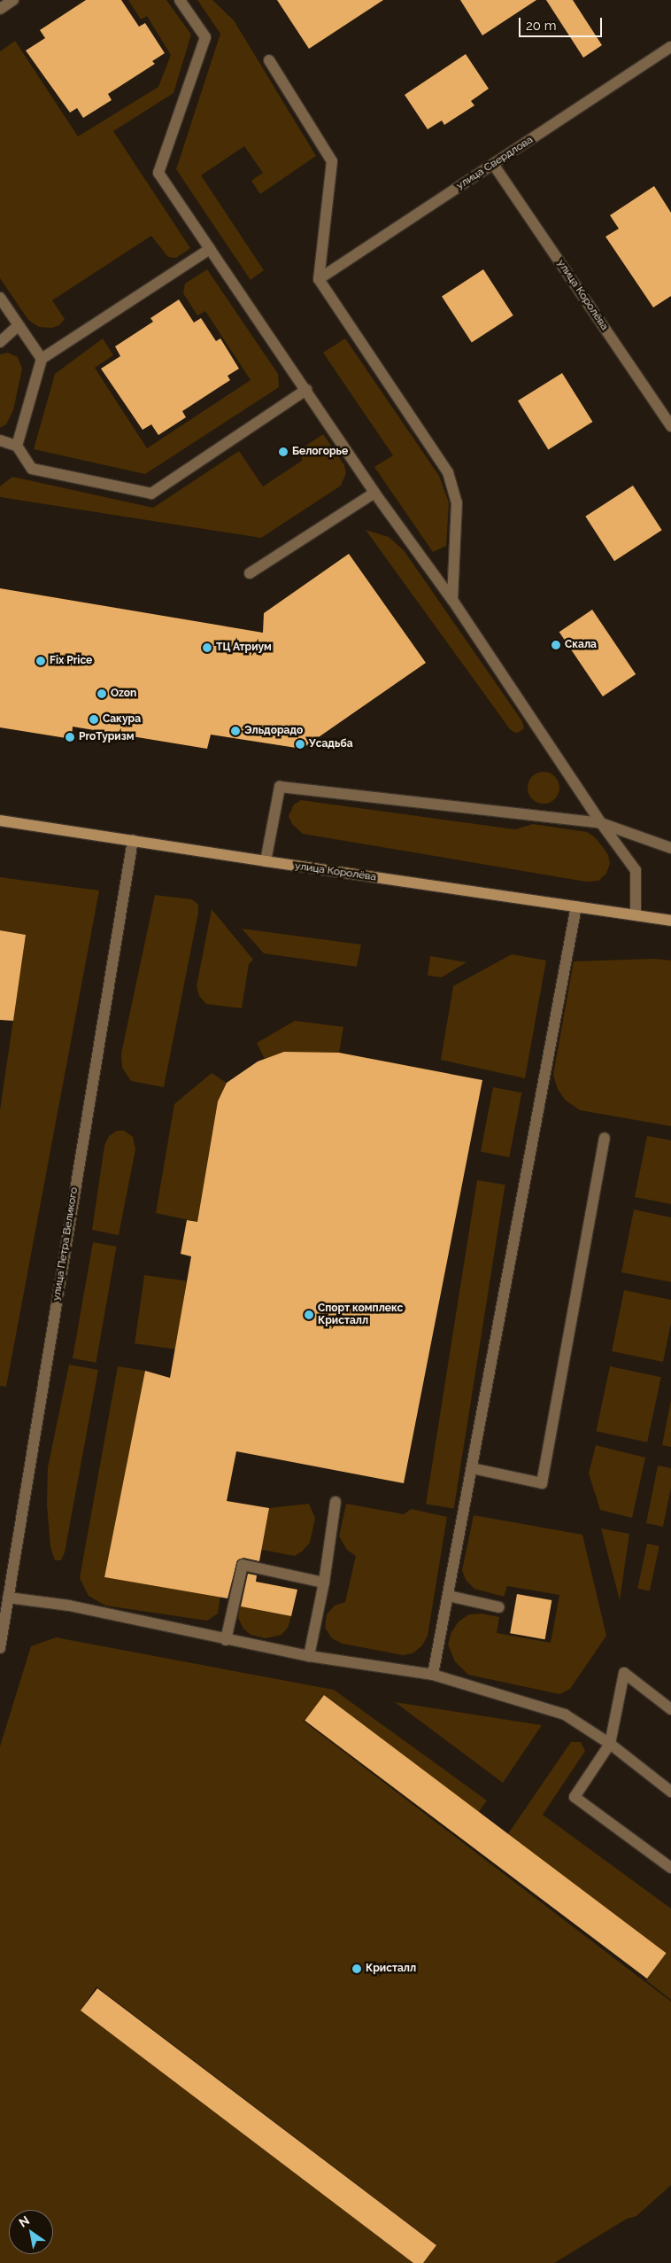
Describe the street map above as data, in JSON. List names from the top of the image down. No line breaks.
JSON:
{"streets":{"main road":["улица Королёва"],"street":["улица Свердлова","улица Петра Великого"]},"crossings":[["улица Свердлова","улица Королёва"],["улица Королёва","улица Петра Великого"]],"places":["Белогорье","Скала","ТЦ Атриум","Fix Price","Ozon","Сакура","Эльдорадо","ProТуризм","Усадьба","Спорт комплекс Кристалл","Кристалл"],"scale_bar":"20 m","north":"top left"}
